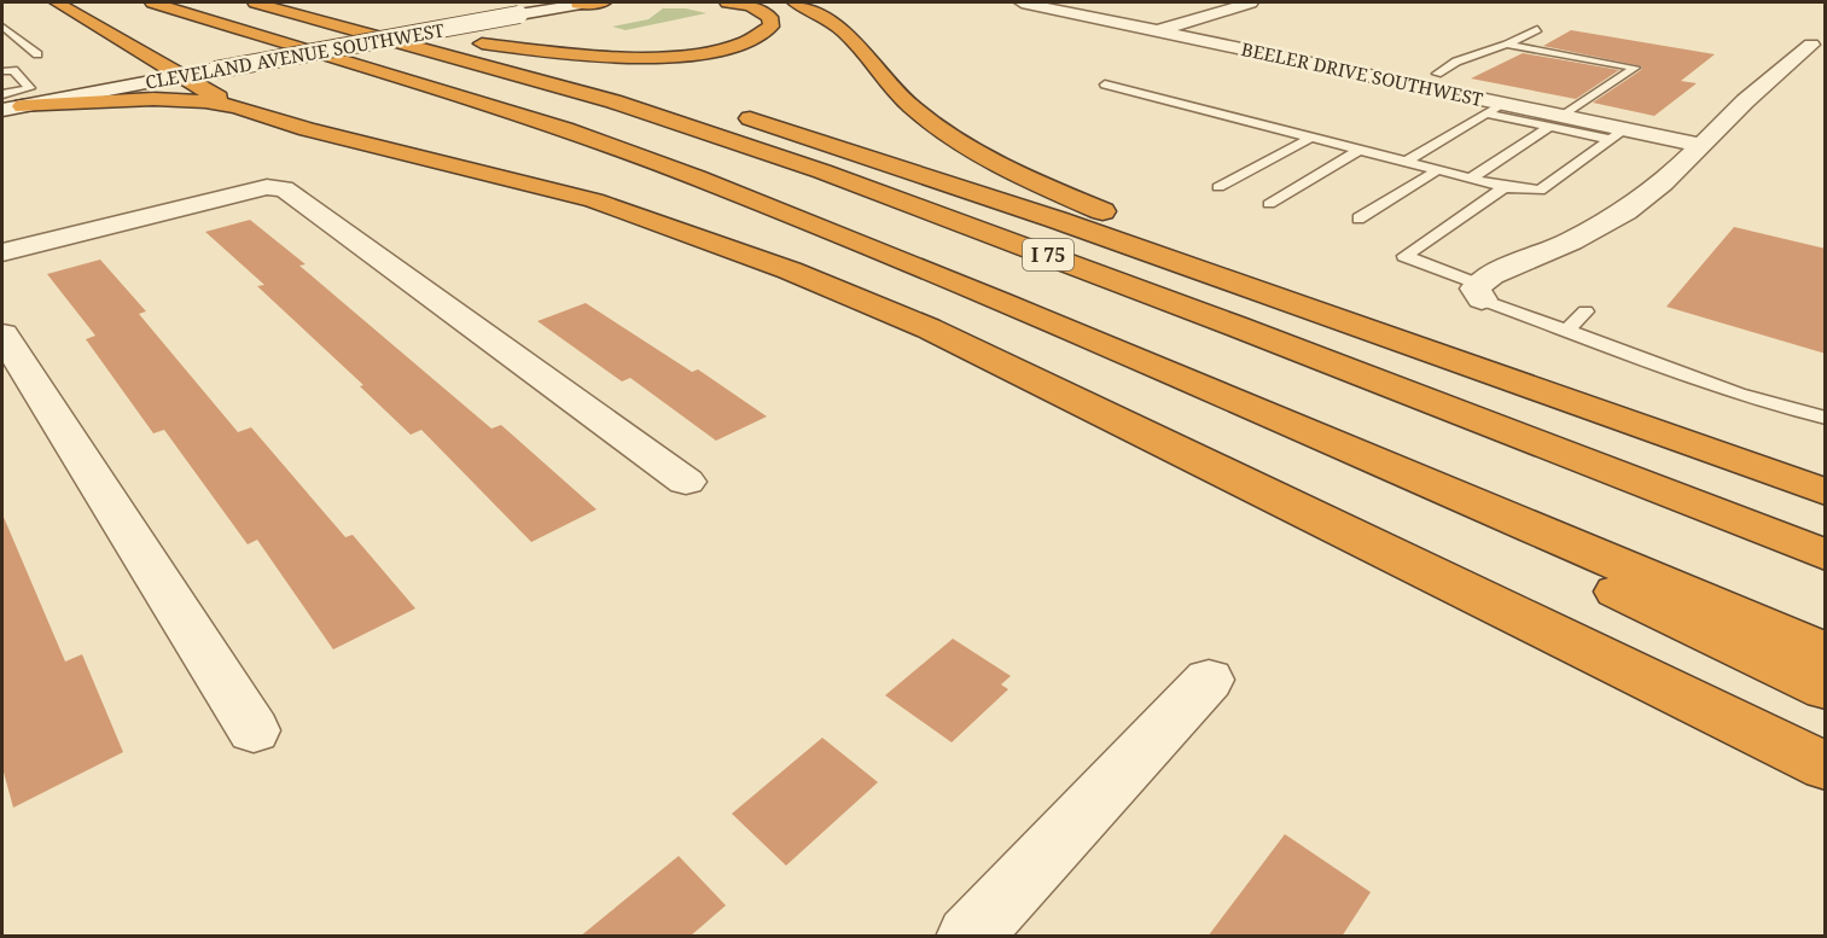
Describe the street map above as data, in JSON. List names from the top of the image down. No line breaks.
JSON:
{"streets":{"highway":["I 75"],"street":["CLEVELAND AVENUE SOUTHWEST","BEELER DRIVE SOUTHWEST"]}}
